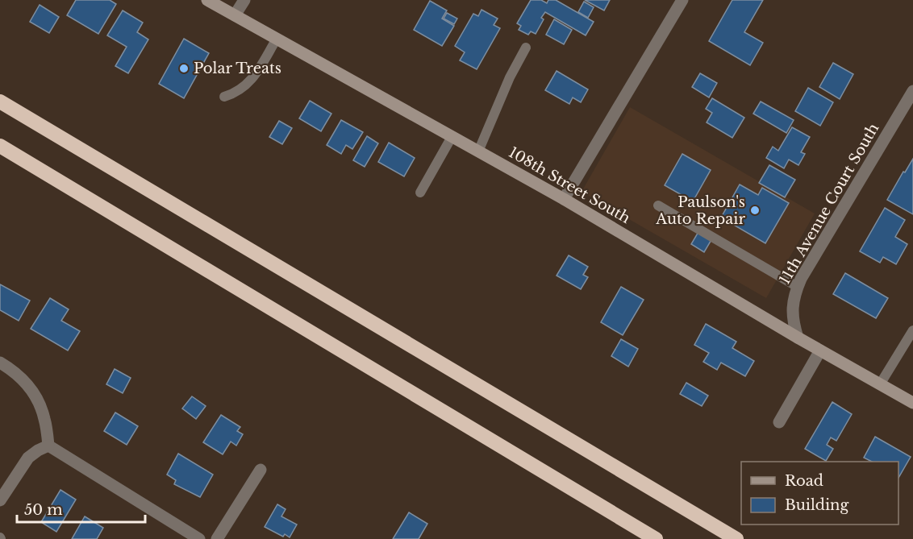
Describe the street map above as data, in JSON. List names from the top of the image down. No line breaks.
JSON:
{"streets":{"street":["108th Street South","11th Avenue Court South"]},"crossings":[["108th Street South","11th Avenue Court South"]],"places":["Polar Treats","Paulson's Auto Repair"],"legend":["Road","Building"],"scale_bar":"50 m"}
